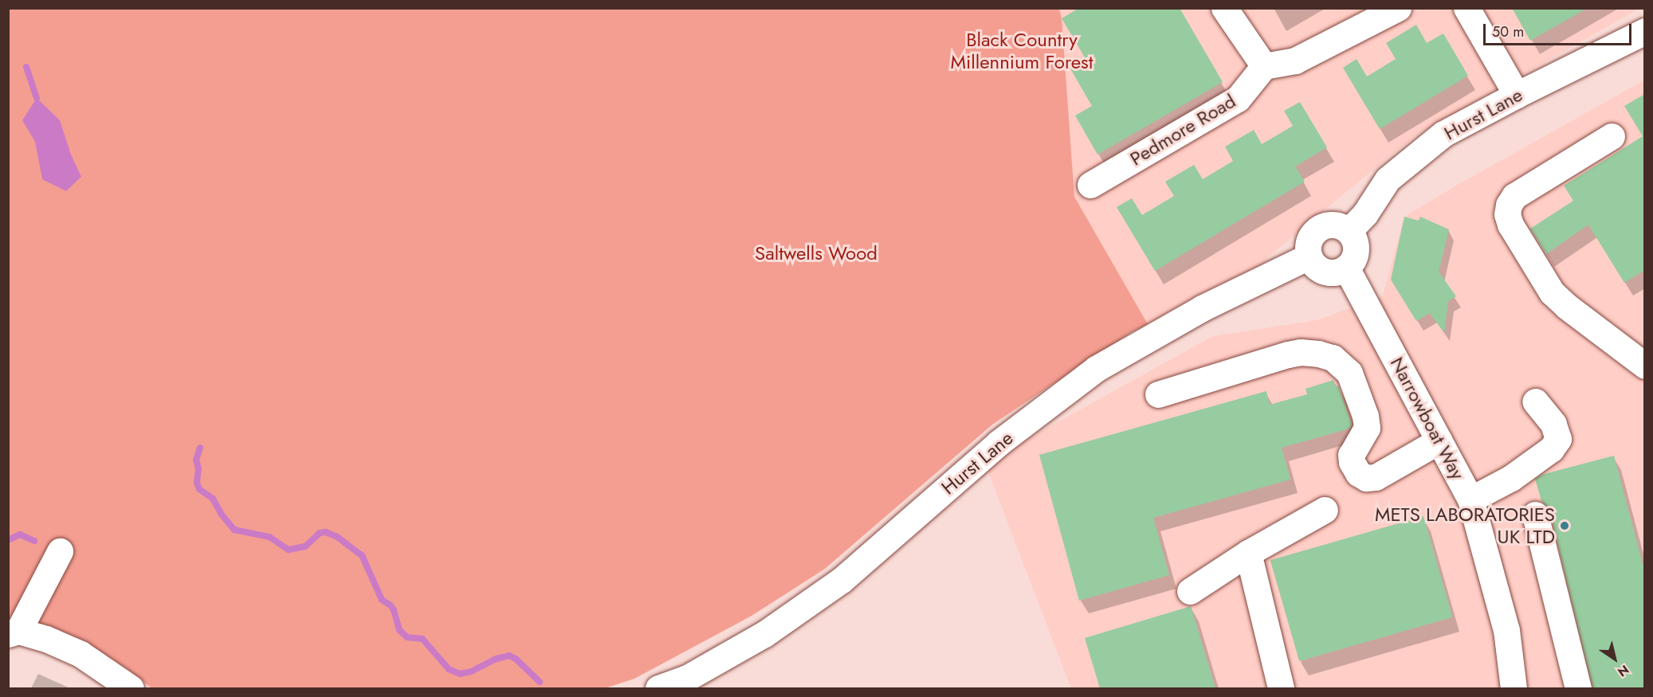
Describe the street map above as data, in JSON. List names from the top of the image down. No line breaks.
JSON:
{"streets":{"street":["Hurst Lane","Pedmore Road","Narrowboat Way"]},"crossings":[["Hurst Lane","Narrowboat Way"]],"parks":["Black Country Millennium Forest","Saltwells Wood"],"places":["METS LABORATORIES UK LTD"],"scale_bar":"50 m","north":"bottom right"}
